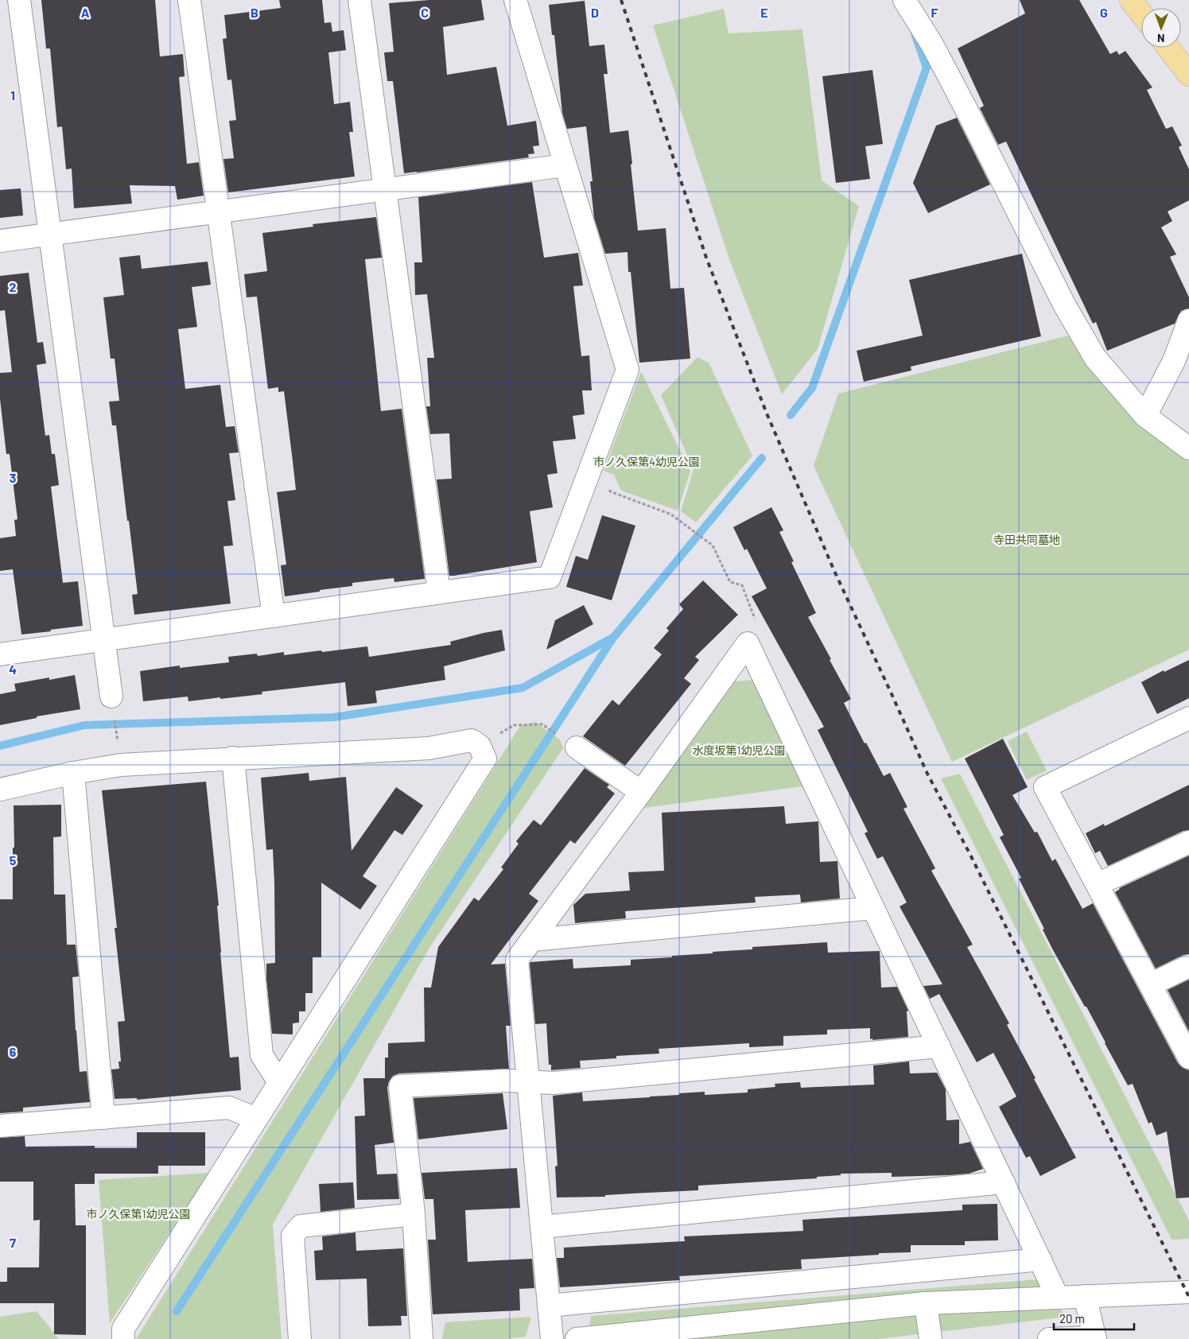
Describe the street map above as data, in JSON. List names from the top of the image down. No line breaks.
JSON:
{"parks":["市ノ久保第4幼児公園","寺田共同墓地","水度坂第1幼児公園","市ノ久保第1幼児公園"],"scale_bar":"20 m","north":"bottom","grid":{"columns":["A","B","C","D","E","F","G"],"rows":["1","2","3","4","5","6","7"]}}
